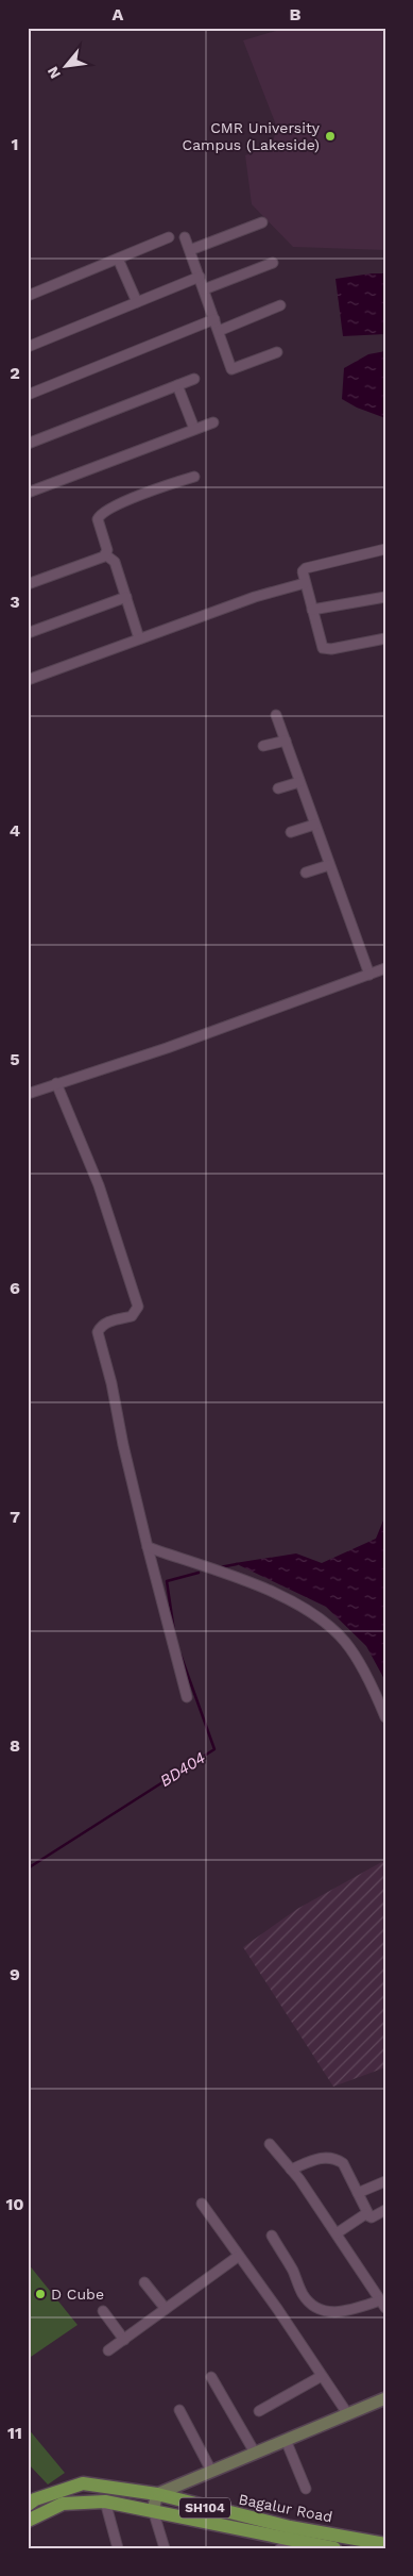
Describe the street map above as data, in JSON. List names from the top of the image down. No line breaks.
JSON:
{"streets":{"main road":["SH104","Bagalur Road"]},"water":["BD404"],"places":["CMR University Campus (Lakeside)","D Cube"],"north":"bottom left","grid":{"columns":["A","B"],"rows":["1","2","3","4","5","6","7","8","9","10","11"]}}
